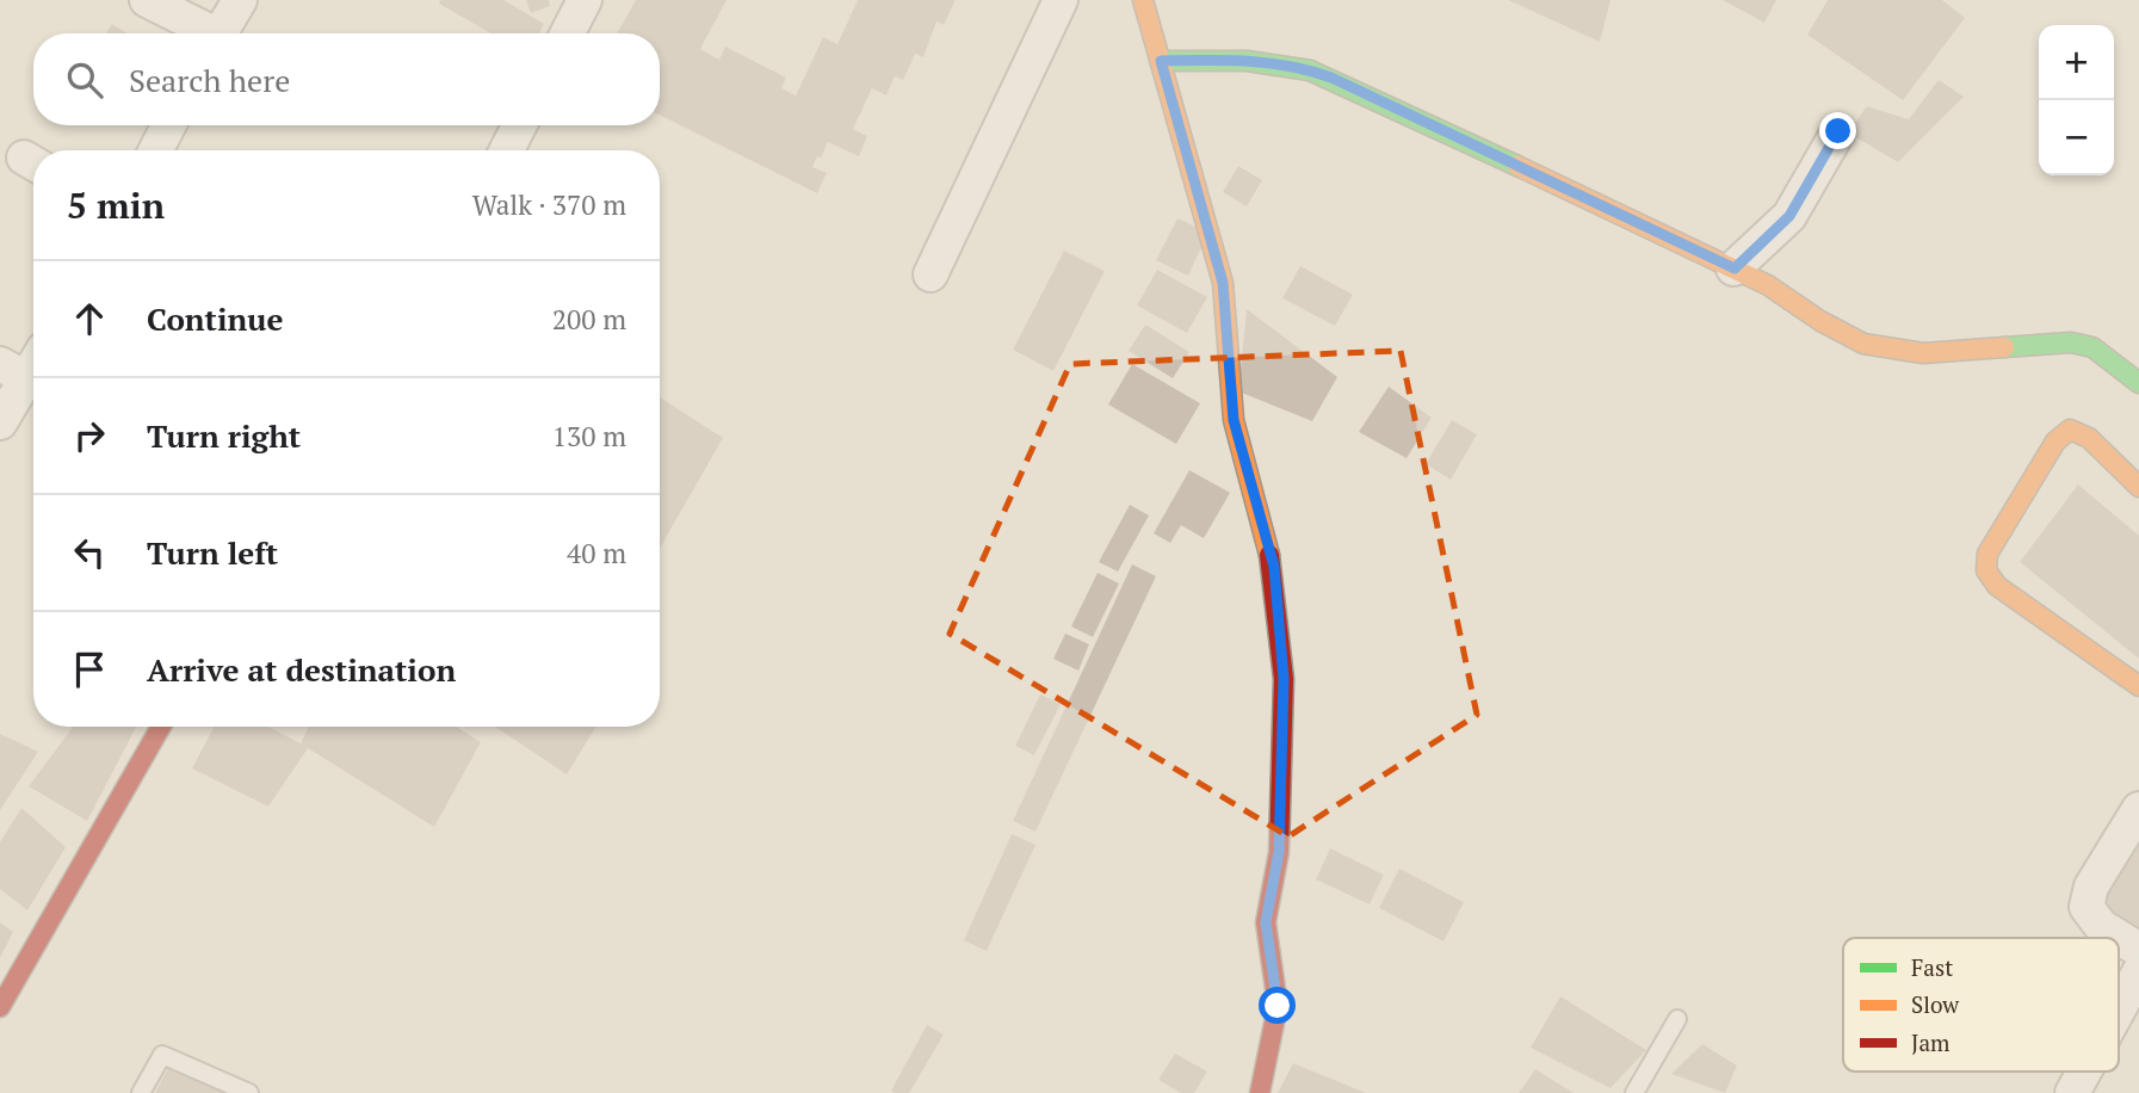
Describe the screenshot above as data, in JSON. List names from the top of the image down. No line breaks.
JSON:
{"legend":["Fast","Slow","Jam"],"page":{"map_buttons":["+","−"],"search":"Search here","heading":["5 min","Walk · 370 m"],"list":[["Continue","200 m"],["Turn right","130 m"],["Turn left","40 m"],"Arrive at destination"]}}
